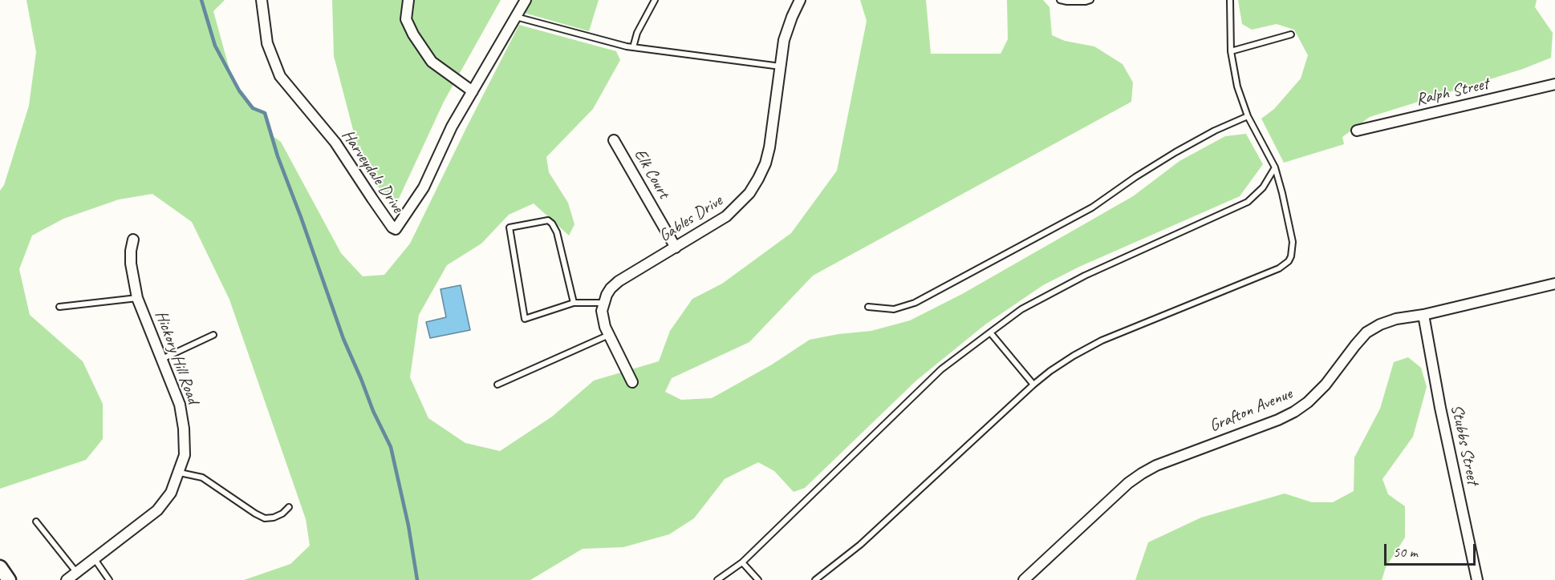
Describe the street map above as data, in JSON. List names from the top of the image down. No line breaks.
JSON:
{"streets":{"street":["Ralph Street","Harveydale Drive","Elk Court","Gables Drive","Hickory Hill Road","Grafton Avenue","Stubbs Street"]},"crossings":[["Elk Court","Gables Drive"],["Grafton Avenue","Stubbs Street"]],"scale_bar":"50 m"}
